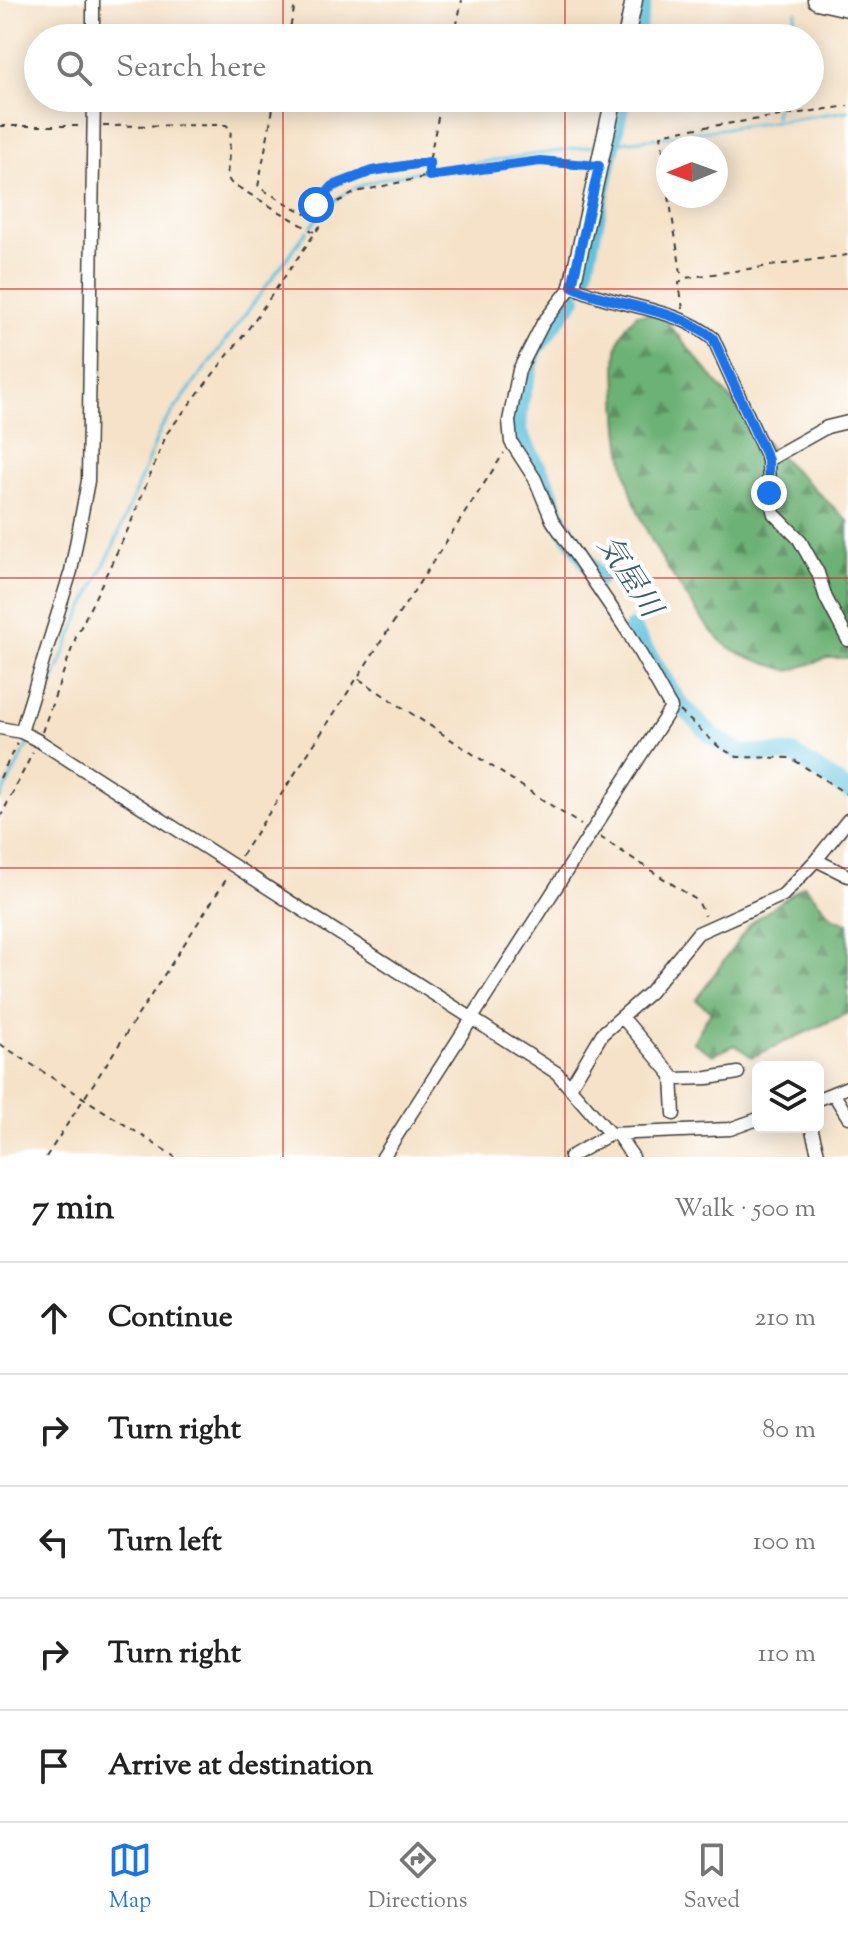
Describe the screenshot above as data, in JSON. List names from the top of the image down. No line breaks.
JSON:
{"water":["気屋川"],"north":"left","page":{"search":"Search here","heading":["7 min","Walk · 500 m"],"list":[["Continue","210 m"],["Turn right","80 m"],["Turn left","100 m"],["Turn right","110 m"],"Arrive at destination"],"nav":["Map","Directions","Saved"]}}
